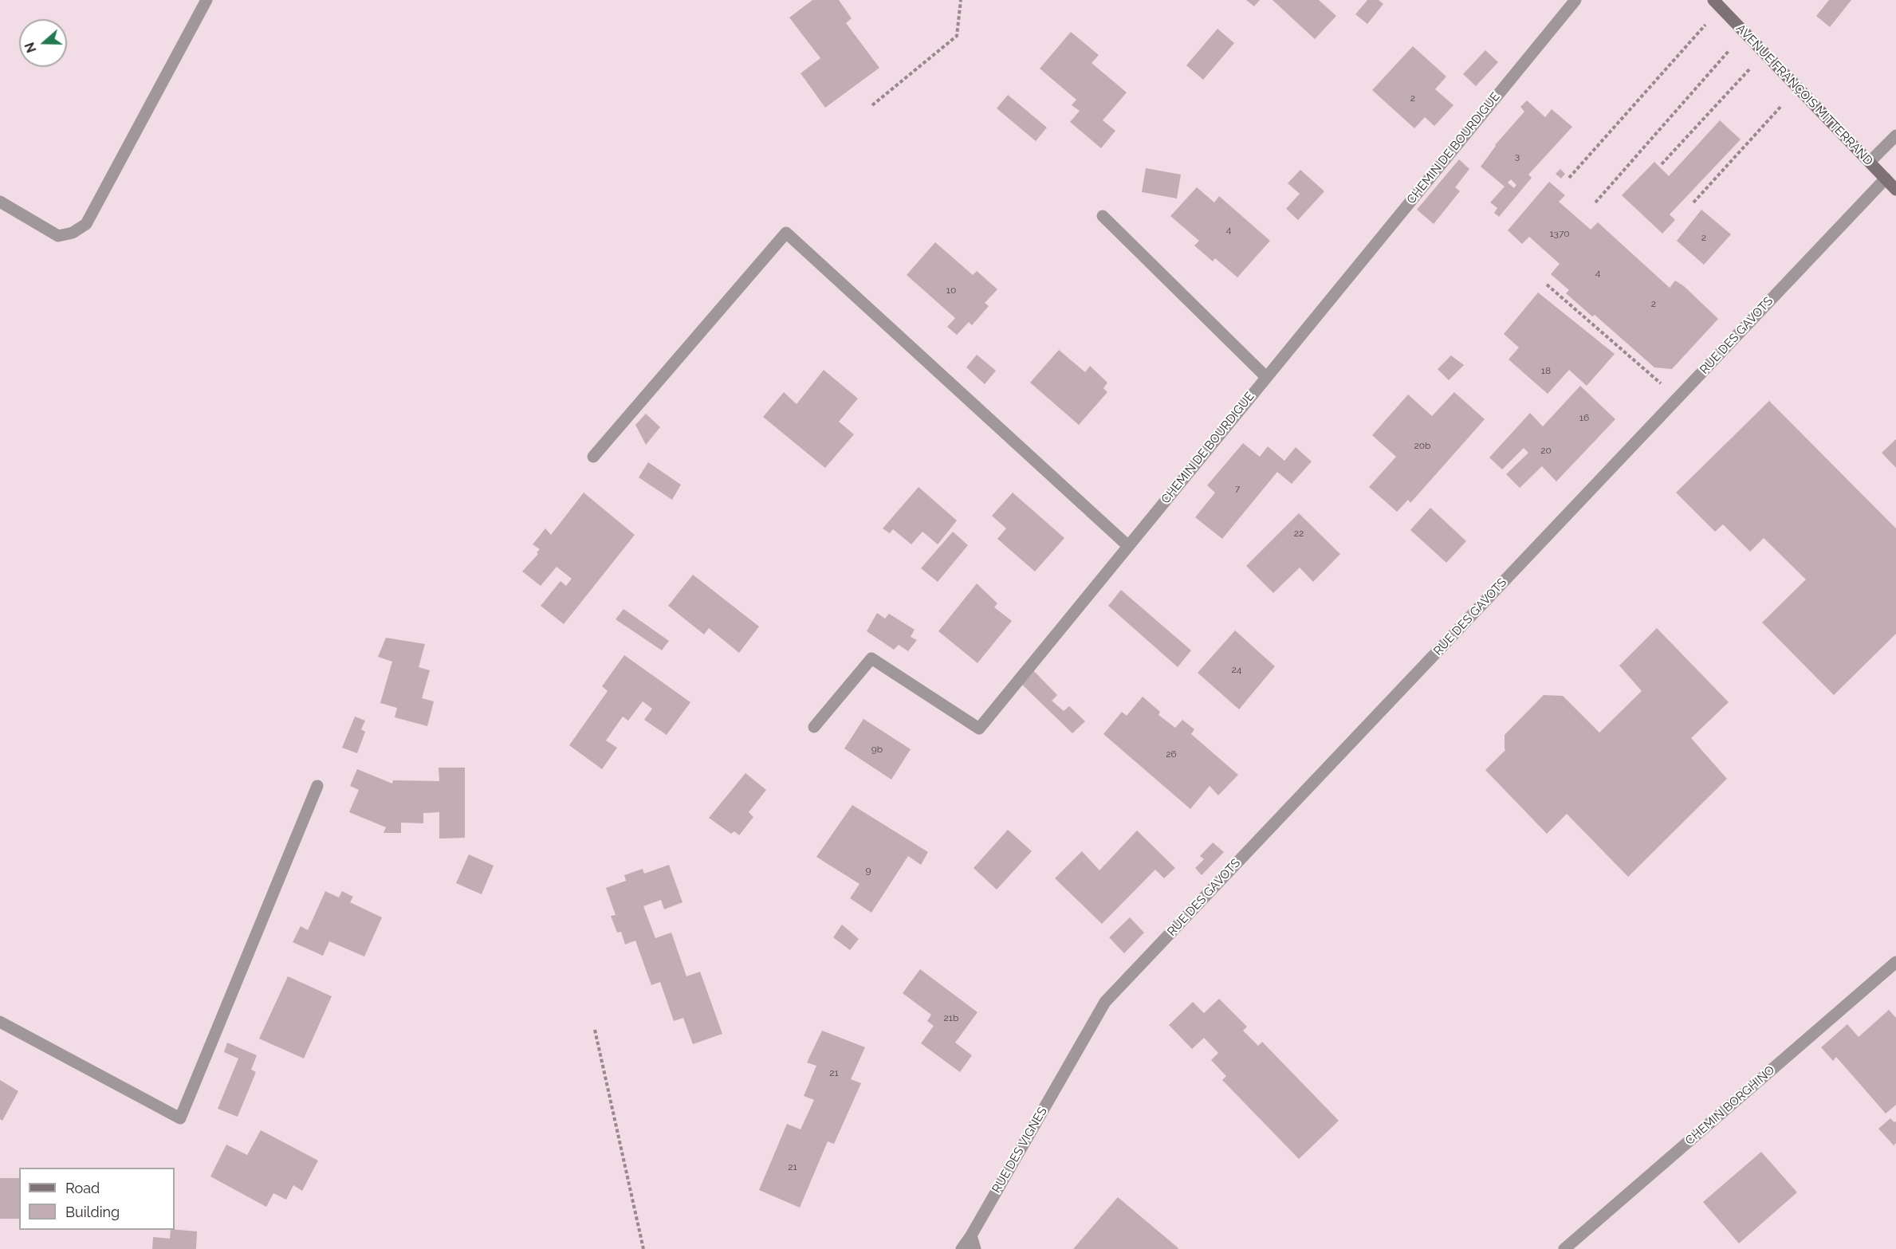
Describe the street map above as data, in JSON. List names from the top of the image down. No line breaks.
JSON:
{"streets":{"main road":["AVENUE FRANÇOIS MITTERRAND"],"street":["CHEMIN DE BOURDIGUE","RUE DES GAVOTS","CHEMIN BORGHINO","RUE DES VIGNES"]},"crossings":[["AVENUE FRANÇOIS MITTERRAND","RUE DES GAVOTS"],["RUE DES GAVOTS","RUE DES VIGNES"]],"house_numbers":["2","3","4","1370","2","4","10","2","18","16","20b","20","7","22","24","9b","26","9","21b","21","21"],"legend":["Road","Building"],"north":"left"}
